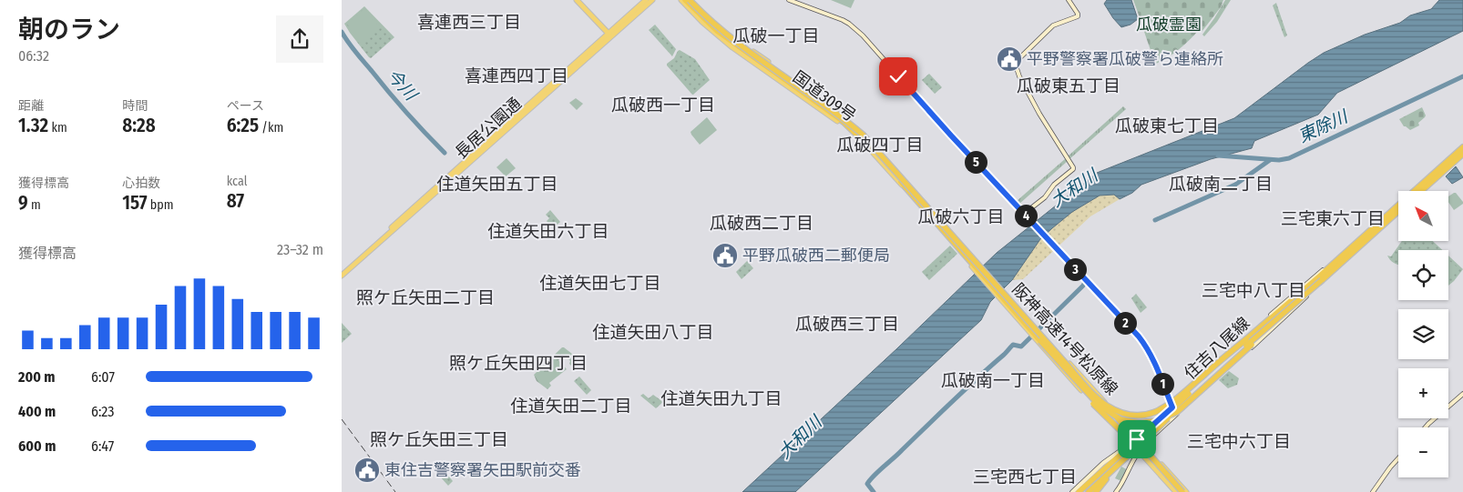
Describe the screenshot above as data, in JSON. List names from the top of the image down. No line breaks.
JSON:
{"streets":{"highway":["国道309号","長居公園通","阪神高速14号松原線"],"main road":["住吉八尾線"]},"crossings":[["国道309号","阪神高速14号松原線"],["国道309号","住吉八尾線"],["阪神高速14号松原線","住吉八尾線"]],"districts":["喜連西三丁目","瓜破一丁目","喜連西四丁目","瓜破東五丁目","瓜破西一丁目","瓜破東七丁目","瓜破四丁目","住道矢田五丁目","瓜破南二丁目","瓜破六丁目","三宅東六丁目","瓜破西二丁目","住道矢田六丁目","住道矢田七丁目","三宅中八丁目","照ケ丘矢田二丁目","瓜破西三丁目","住道矢田八丁目","照ケ丘矢田四丁目","瓜破南一丁目","住道矢田九丁目","住道矢田二丁目","照ケ丘矢田三丁目","三宅中六丁目","三宅西七丁目"],"water":["今川","東除川","大和川"],"parks":["瓜破霊園"],"places":{"public building":["平野警察署瓜破警ら連絡所","平野瓜破西二郵便局","東住吉警察署矢田駅前交番"]},"north":"top left","page":{"heading":["朝のラン","06:32"],"stats":[["距離","1.32 km"],["時間","8:28"],["ペース","6:25 /km"],["獲得標高","9 m"],["心拍数","157 bpm"],["kcal","87"]],"pins":["5","4","3","2","1"],"map_buttons":["+","−"],"chart":["獲得標高","23–32 m"],"list":[{"name":"200 m","note":"6:07"},{"name":"400 m","note":"6:23"},{"name":"600 m","note":"6:47"}]}}
